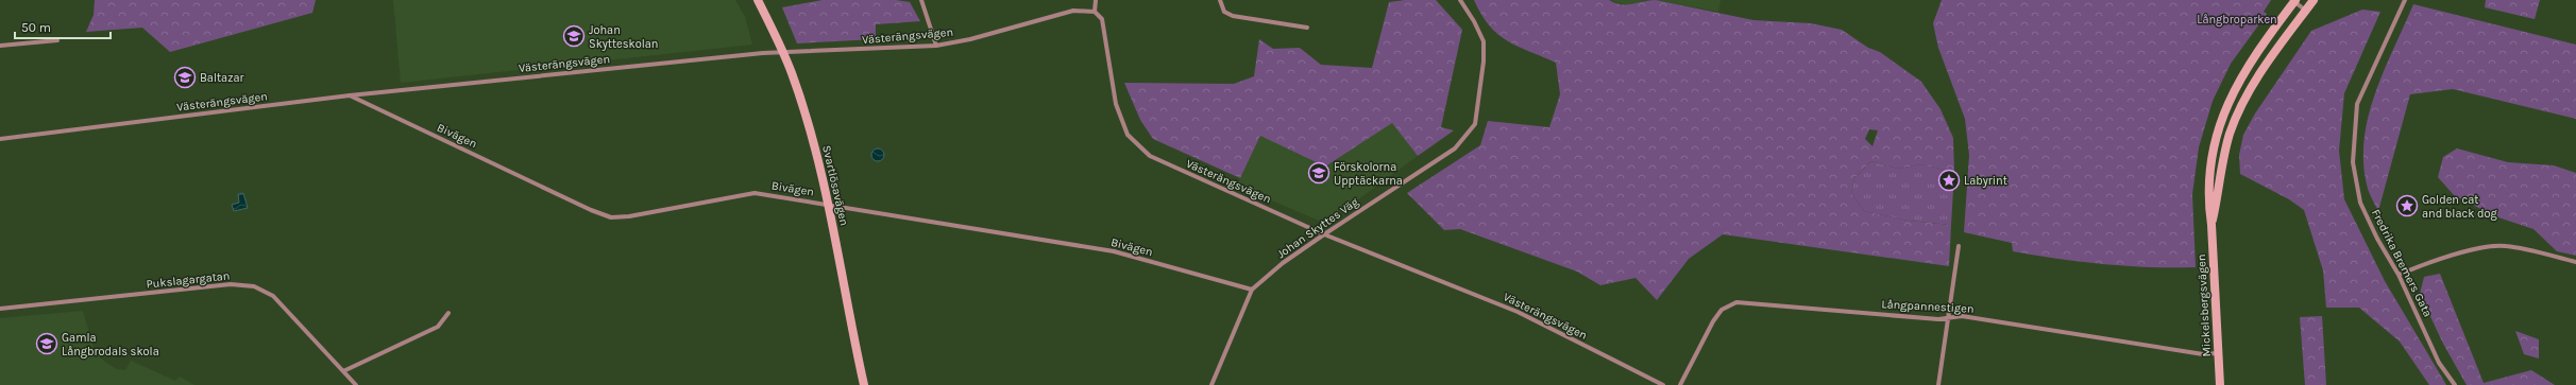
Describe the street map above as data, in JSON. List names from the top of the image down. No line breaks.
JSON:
{"streets":{"main road":["Svartlösavägen","Mickelsbergsvägen"],"street":["Västerängsvägen","Bivägen","Johan Skyttes Väg","Fredrika Bremers Gata","Pukslagargatan","Långpannestigen"]},"crossings":[["Västerängsvägen","Bivägen"],["Västerängsvägen","Svartlösavägen"],["Västerängsvägen","Johan Skyttes Väg"],["Bivägen","Svartlösavägen"],["Bivägen","Johan Skyttes Väg"],["Mickelsbergsvägen","Långpannestigen"]],"parks":["Långbroparken"],"places":{"school or university":["Johan Skytteskolan","Baltazar","Förskolorna Upptäckarna","Gamla Långbrodals skola"],"place":["Labyrint","Golden cat and black dog"]},"scale_bar":"50 m"}
